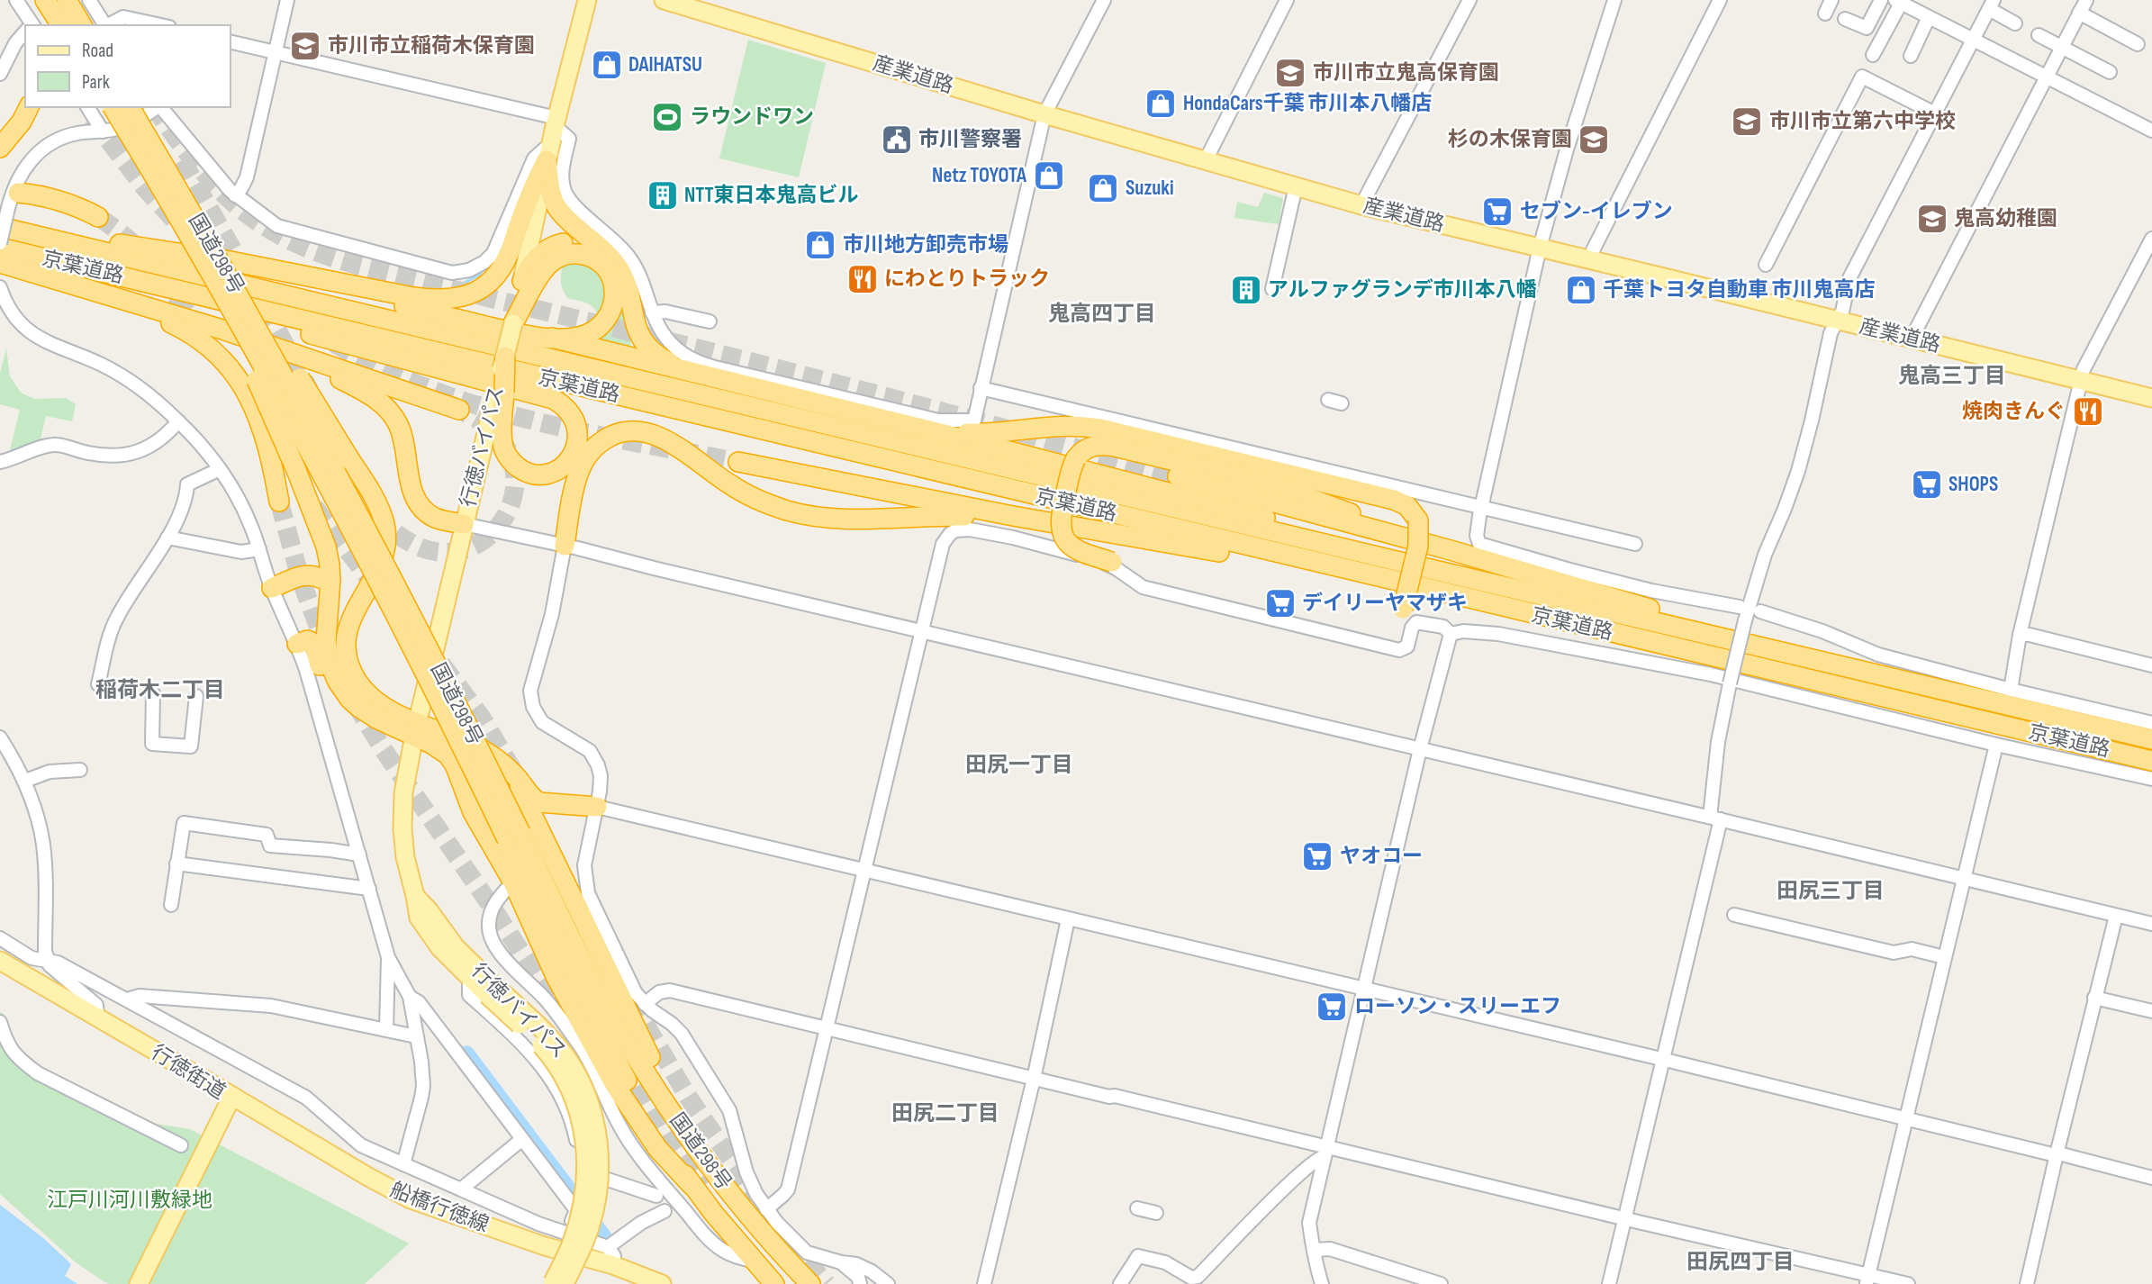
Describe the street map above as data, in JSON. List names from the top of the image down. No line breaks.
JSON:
{"streets":{"highway":["国道298号","京葉道路"],"main road":["産業道路","行徳バイパス","行徳街道","船橋行徳線"]},"crossings":[["行徳街道","船橋行徳線"]],"districts":["鬼高四丁目","鬼高三丁目","稲荷木二丁目","田尻一丁目","田尻三丁目","田尻二丁目","田尻四丁目"],"parks":["江戸川河川敷緑地"],"places":{"school or university":["市川市立稲荷木保育園","市川市立鬼高保育園","市川市立第六中学校","杉の木保育園","鬼高幼稚園"],"shop":["DAIHATSU","HondaCars千葉 市川本八幡店","Netz TOYOTA","Suzuki","市川地方卸売市場","千葉トヨタ自動車 市川鬼高店"],"sports":["ラウンドワン"],"public building":["市川警察署"],"building":["NTT東日本鬼高ビル","アルファグランデ市川本八幡"],"supermarket":["セブン-イレブン","SHOPS","デイリーヤマザキ","ヤオコー","ローソン・スリーエフ"],"restaurant":["にわとりトラック","焼肉きんぐ"]},"legend":["Road","Park"]}
